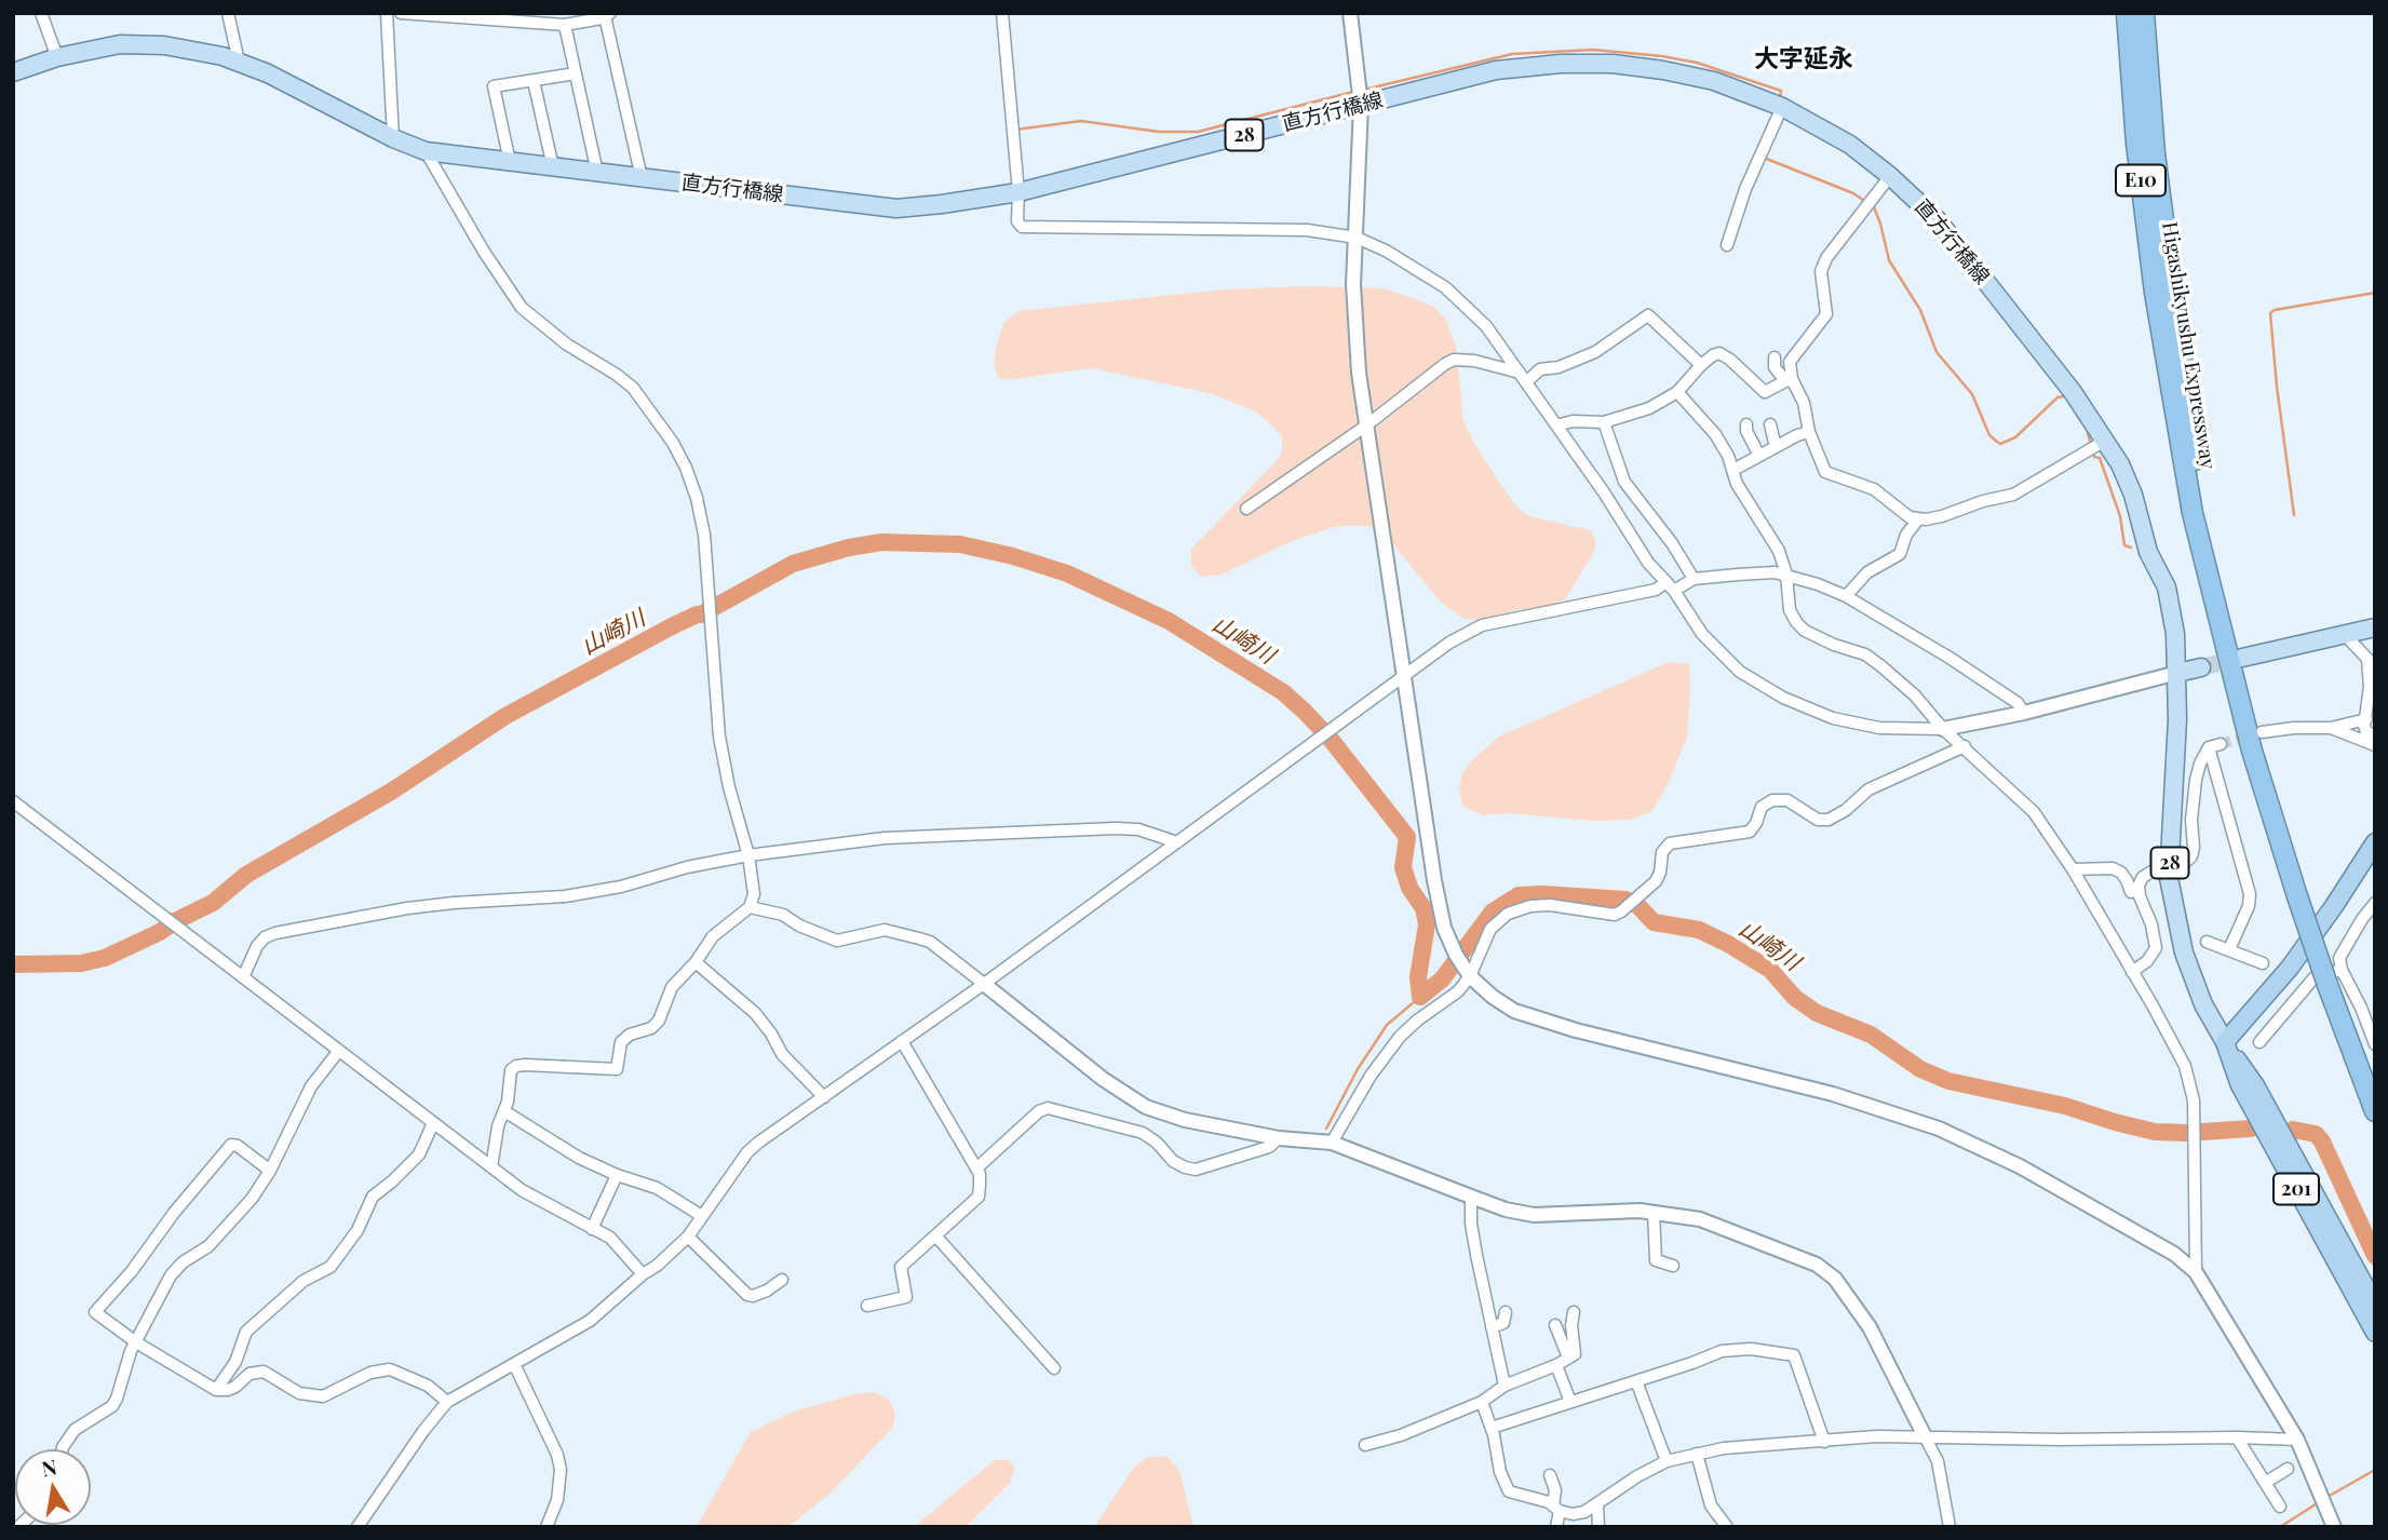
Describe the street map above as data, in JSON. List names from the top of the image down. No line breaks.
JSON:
{"streets":{"highway":["E10","Higashikyushu Expressway","201"],"main road":["直方行橋線","28"]},"crossings":[["直方行橋線","201"]],"districts":["大字延永"],"water":["山崎川"],"north":"top"}
